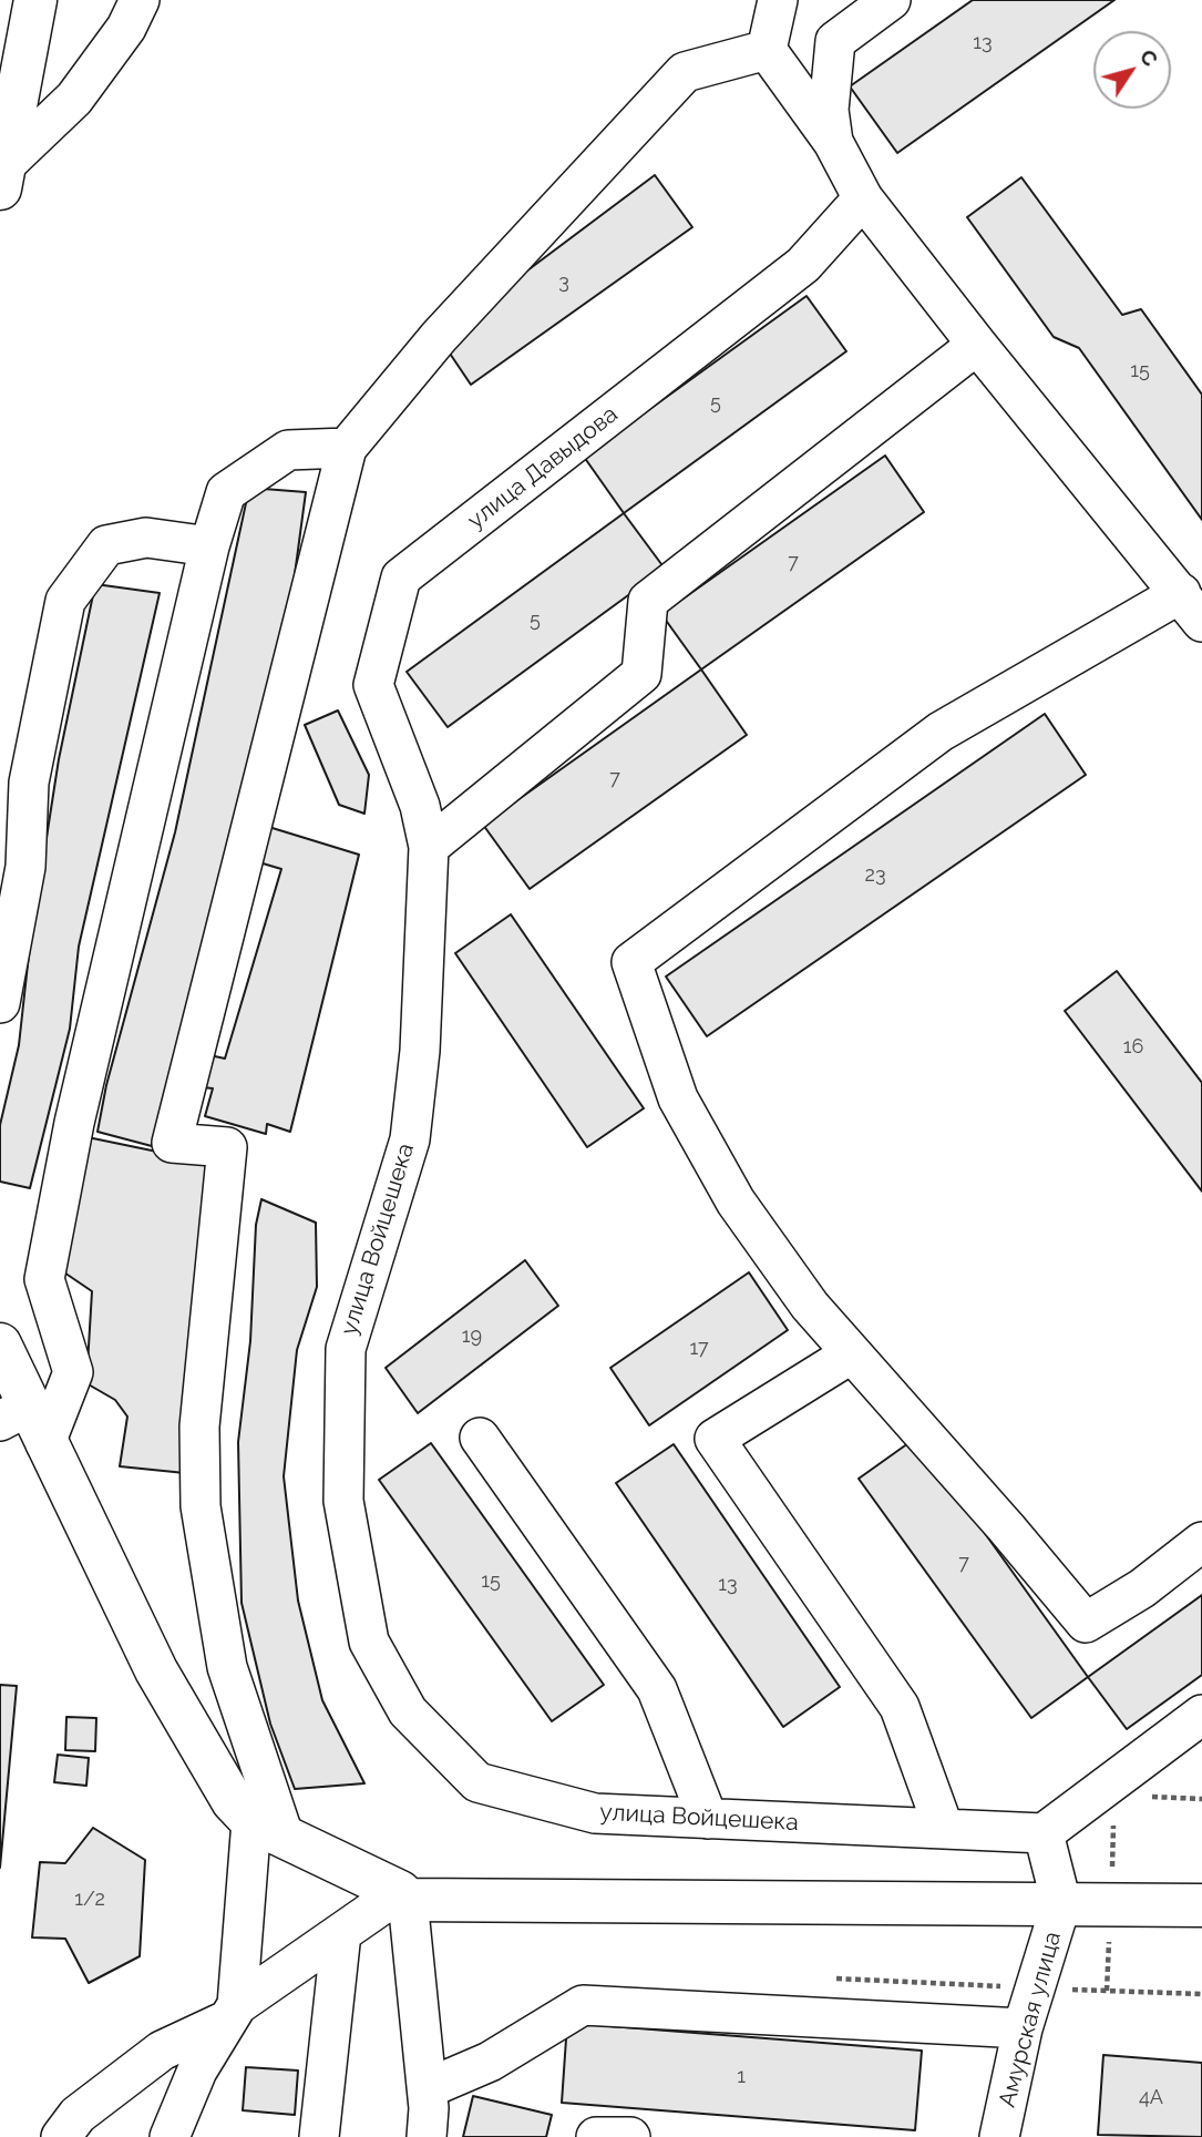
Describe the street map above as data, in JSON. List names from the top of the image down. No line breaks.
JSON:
{"streets":{"street":["улица Давыдова","улица Войцешека","Амурская улица"]},"crossings":[["улица Давыдова","улица Войцешека"]],"house_numbers":["13","3","15","5","7","5","7","23","16","19","17","7","15","13","1/2","1","4А"],"north":"top right"}
